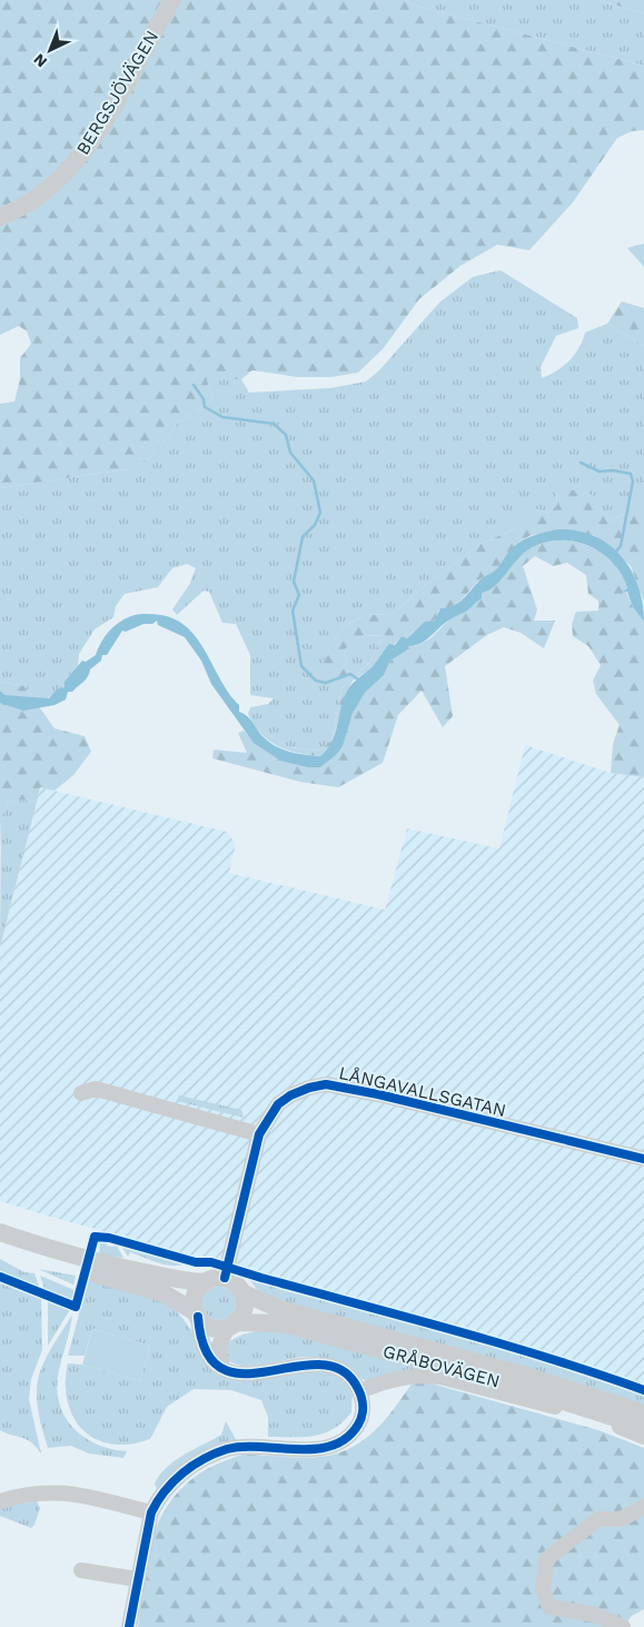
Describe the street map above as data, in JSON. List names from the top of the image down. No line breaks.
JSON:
{"streets":{"main road":["BERGSJÖVÄGEN","GRÅBOVÄGEN"],"street":["LÅNGAVALLSGATAN"]},"crossings":[["LÅNGAVALLSGATAN","GRÅBOVÄGEN"]],"north":"bottom left"}
